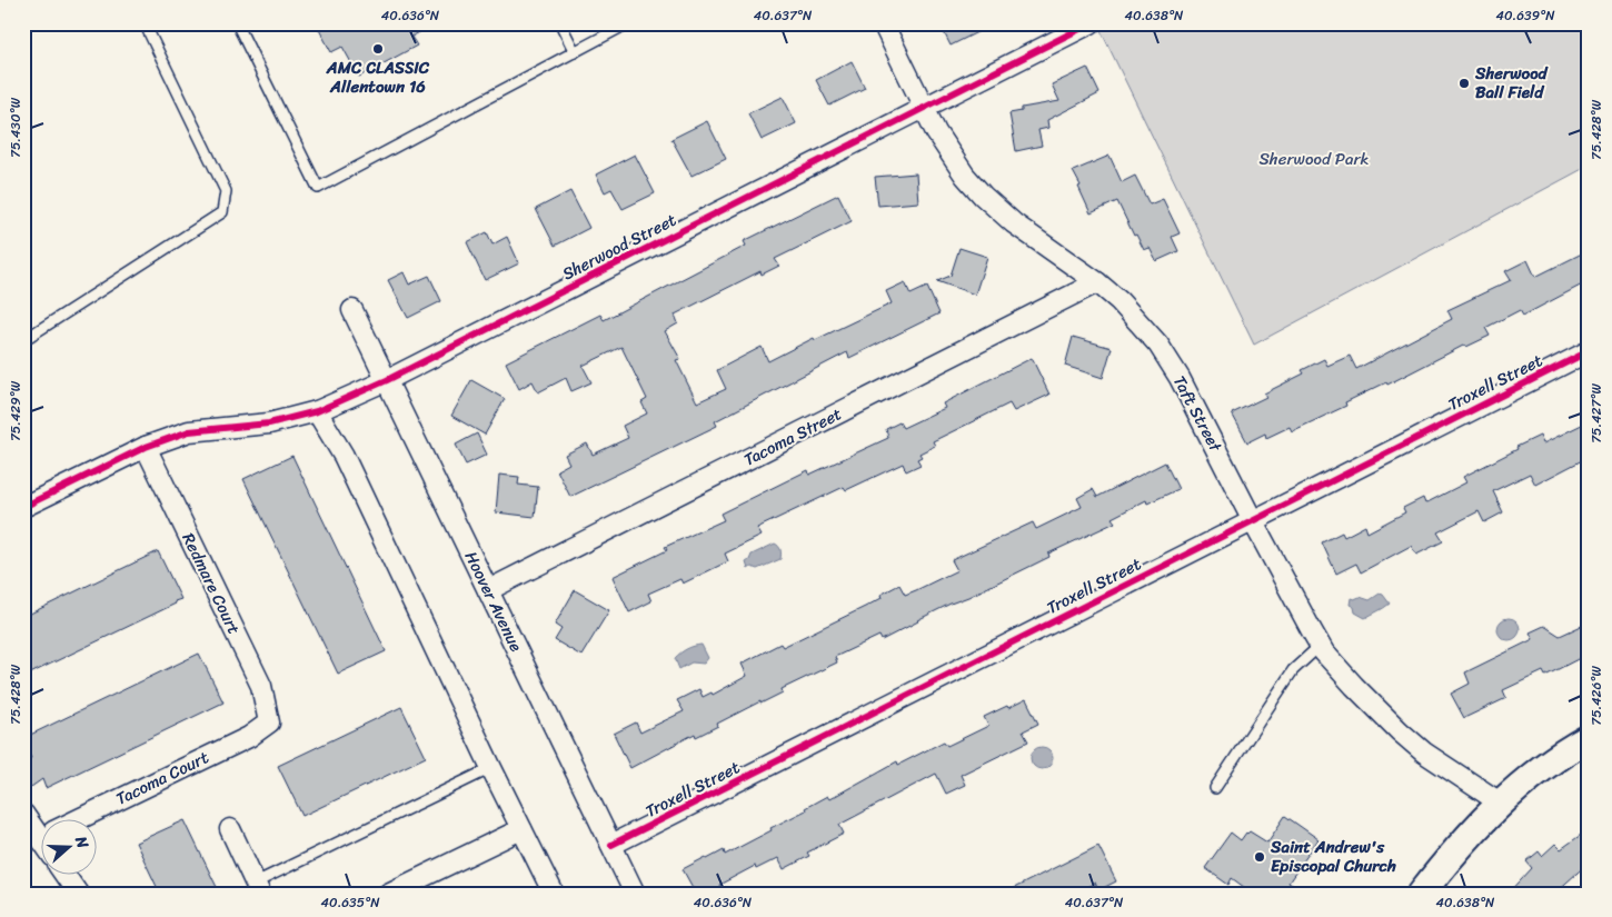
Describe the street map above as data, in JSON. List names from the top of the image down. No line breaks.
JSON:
{"streets":{"street":["Sherwood Street","Troxell Street","Taft Street","Tacoma Street","Redmare Court","Hoover Avenue","Tacoma Court"]},"crossings":[["Sherwood Street","Taft Street"],["Sherwood Street","Redmare Court"],["Sherwood Street","Hoover Avenue"],["Troxell Street","Taft Street"],["Troxell Street","Hoover Avenue"],["Taft Street","Tacoma Street"],["Tacoma Street","Hoover Avenue"],["Redmare Court","Tacoma Court"]],"parks":["Sherwood Park"],"places":["AMC CLASSIC Allentown 16","Sherwood Ball Field","Saint Andrew's Episcopal Church"],"north":"right","coordinates":["40.636°N","40.637°N","40.638°N","40.639°N","75.430°W","75.428°W","75.429°W","75.427°W","75.426°W","40.635°N"]}
